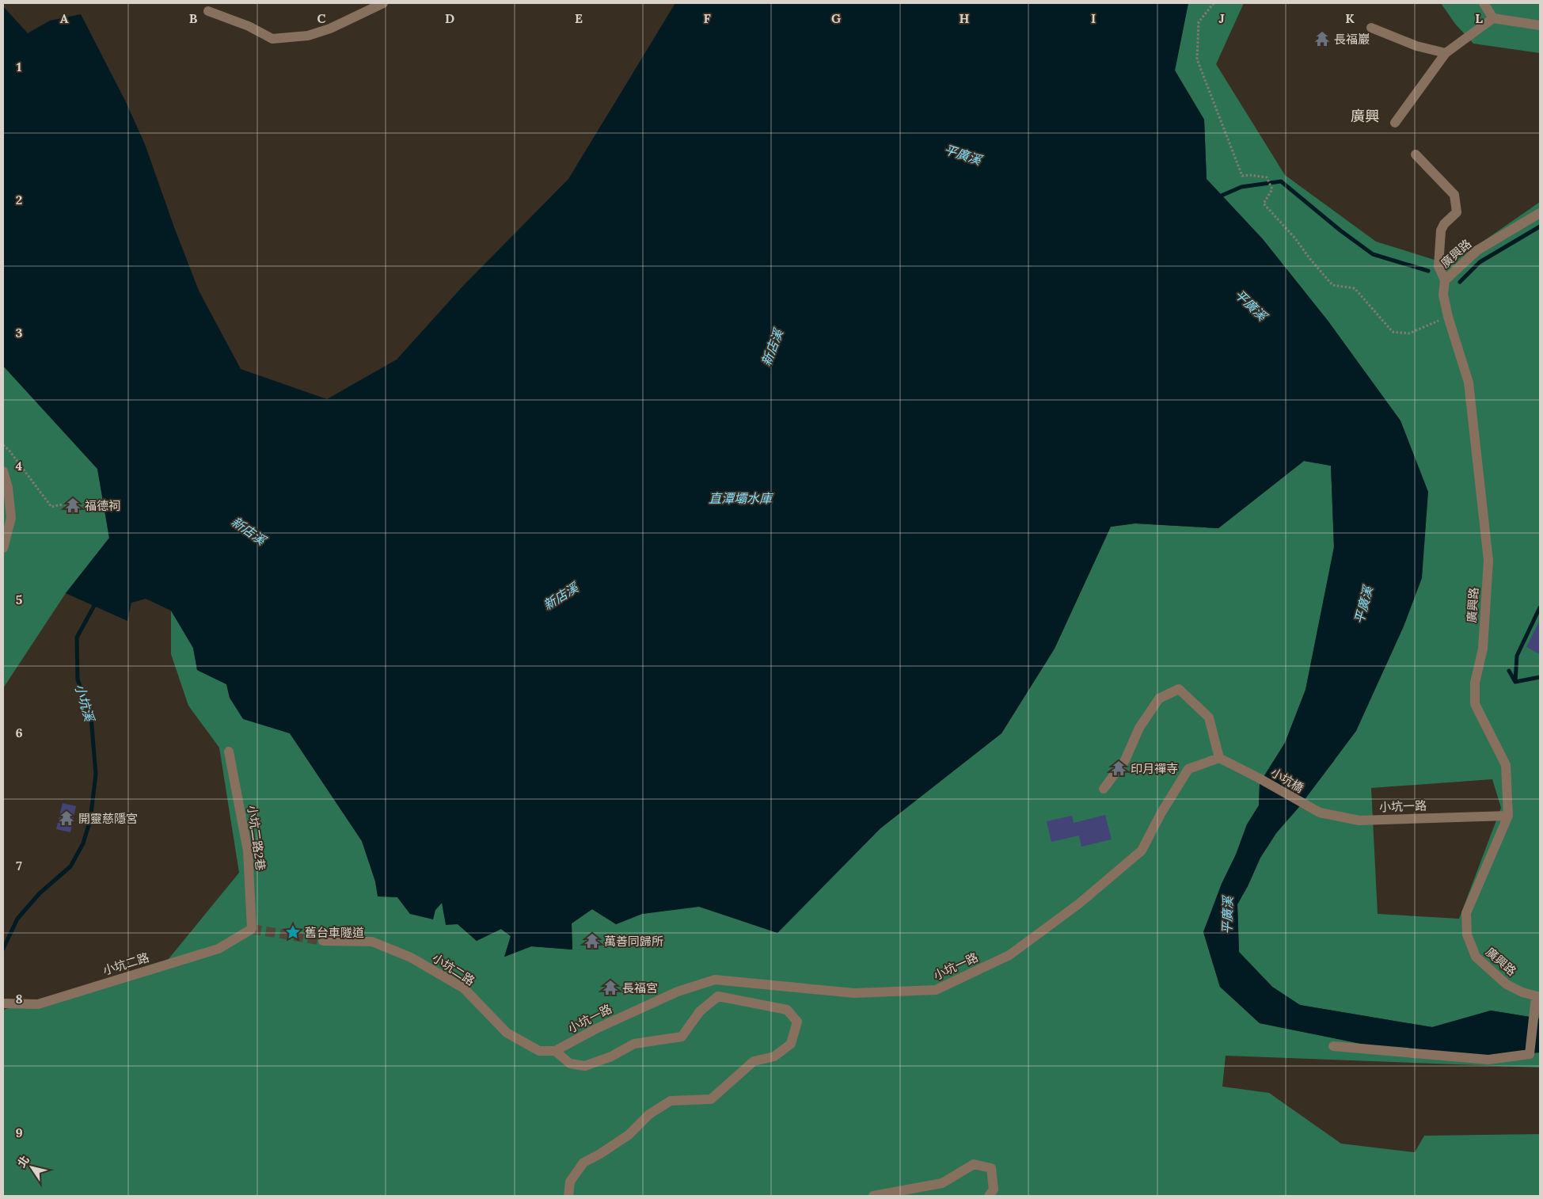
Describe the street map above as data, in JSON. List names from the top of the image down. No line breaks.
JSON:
{"streets":{"street":["廣興路","小坑橋","小坑一路","小坑二路2巷","小坑二路"]},"crossings":[["廣興路","小坑一路"],["小坑橋","小坑一路"],["小坑一路","小坑二路"],["小坑二路2巷","小坑二路"]],"districts":["廣興"],"water":["平廣溪","新店溪","直潭壩水庫","小坑溪"],"places":{"temple":["長福巖","福德祠","印月禪寺","開靈慈隱宮","萬善同歸所","長福宮"],"place":["舊台車隧道"]},"north":"top left","grid":{"columns":["A","B","C","D","E","F","G","H","I","J","K","L"],"rows":["1","2","3","4","5","6","7","8","9"]}}
